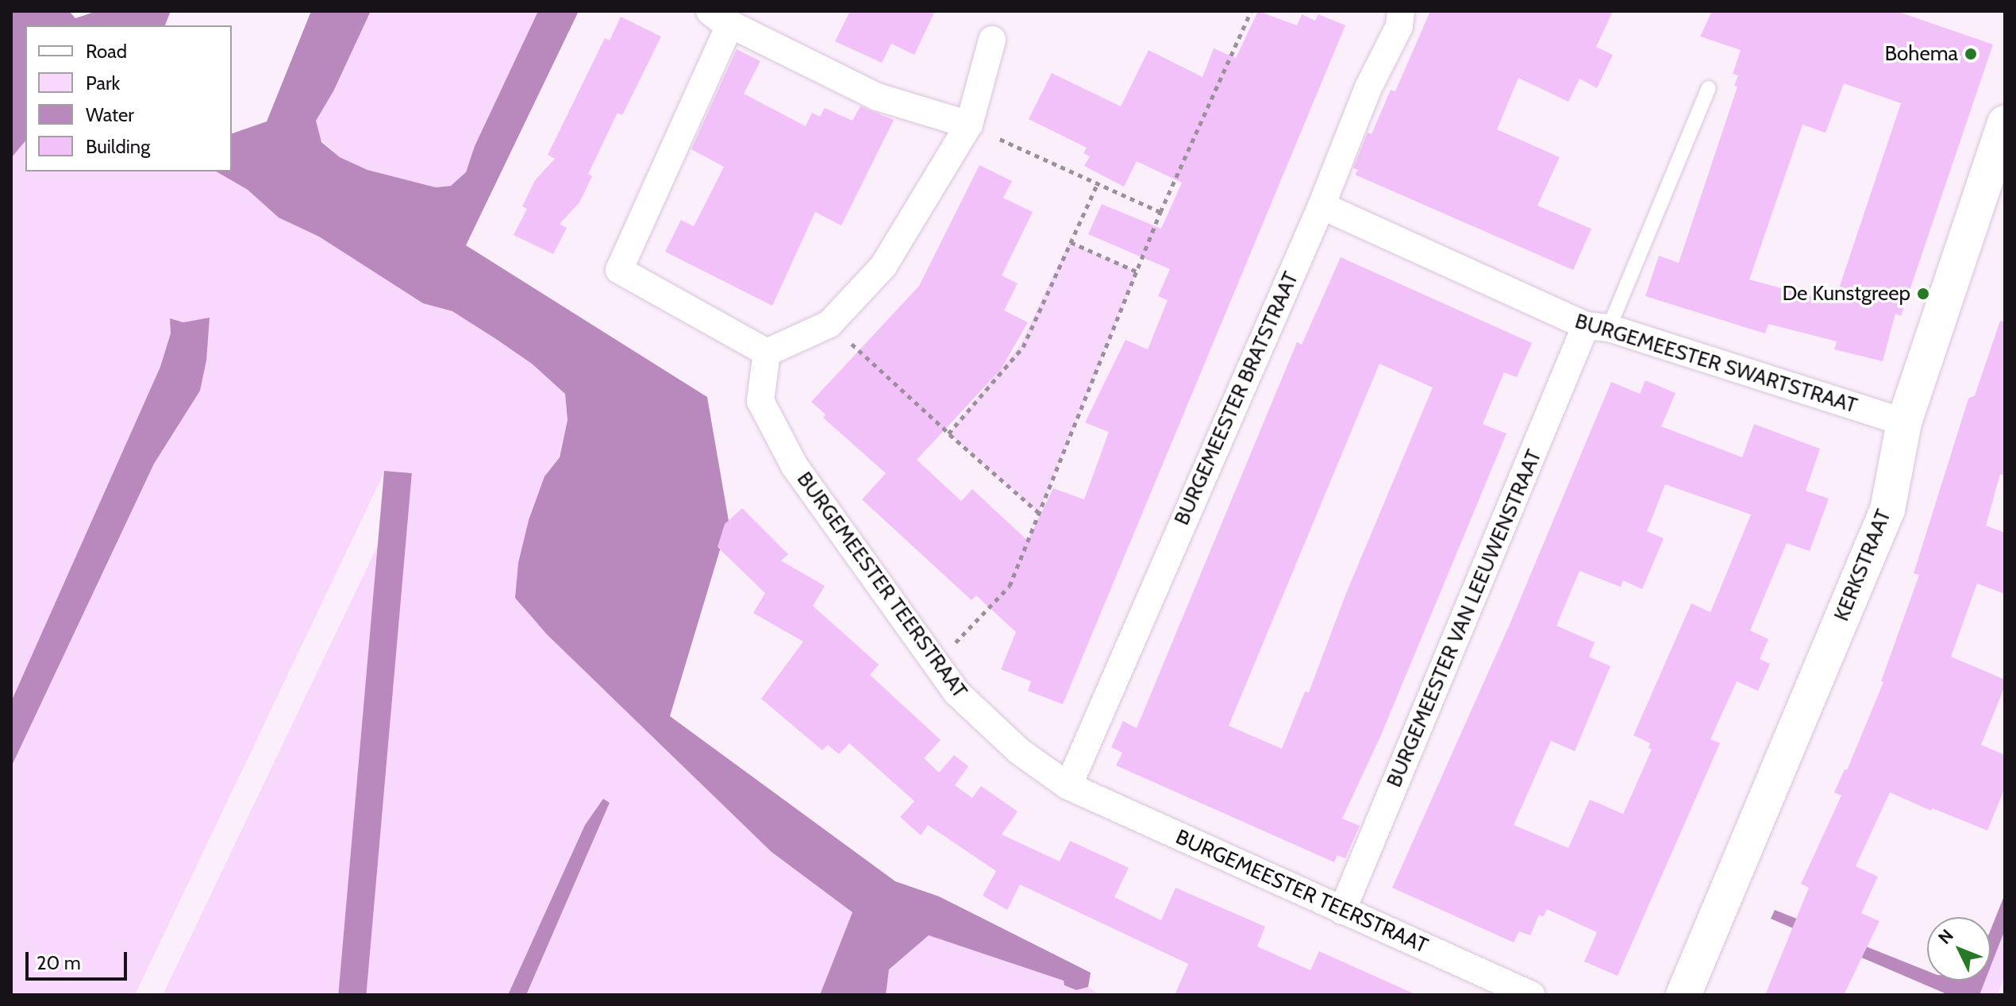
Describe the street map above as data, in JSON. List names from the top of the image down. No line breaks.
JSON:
{"streets":{"street":["BURGEMEESTER SWARTSTRAAT","BURGEMEESTER BRATSTRAAT","KERKSTRAAT","BURGEMEESTER TEERSTRAAT","BURGEMEESTER VAN LEEUWENSTRAAT"]},"crossings":[["BURGEMEESTER SWARTSTRAAT","BURGEMEESTER BRATSTRAAT"],["BURGEMEESTER SWARTSTRAAT","KERKSTRAAT"],["BURGEMEESTER SWARTSTRAAT","BURGEMEESTER VAN LEEUWENSTRAAT"],["BURGEMEESTER BRATSTRAAT","BURGEMEESTER TEERSTRAAT"],["BURGEMEESTER TEERSTRAAT","BURGEMEESTER VAN LEEUWENSTRAAT"]],"places":["Bohema","De Kunstgreep"],"legend":["Road","Park","Water","Building"],"scale_bar":"20 m","north":"top left"}
